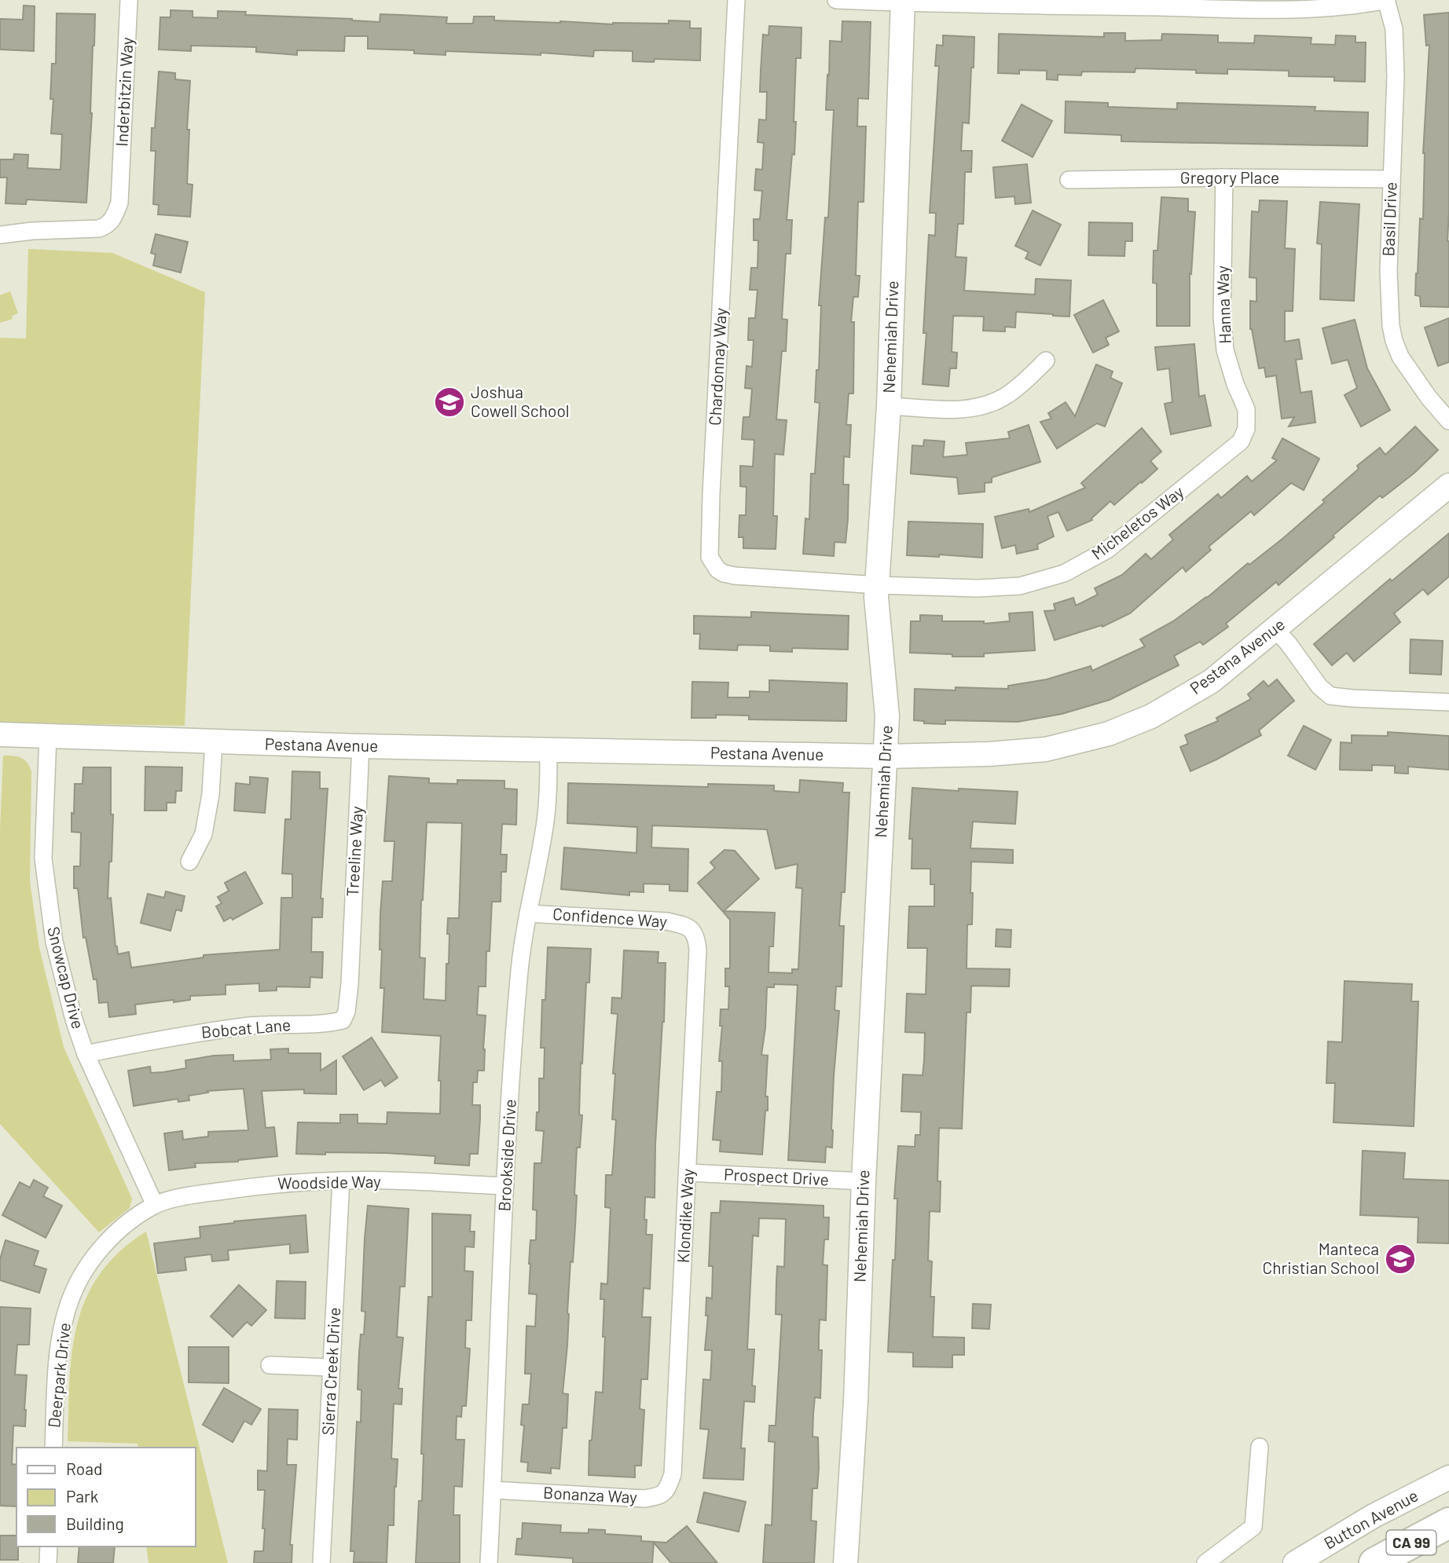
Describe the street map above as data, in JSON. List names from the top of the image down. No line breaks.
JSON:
{"streets":{"highway":["CA 99"],"street":["Inderbitzin Way","Gregory Place","Basil Drive","Hanna Way","Nehemiah Drive","Chardonnay Way","Micheletos Way","Pestana Avenue","Treeline Way","Confidence Way","Snowcap Drive","Bobcat Lane","Brookside Drive","Prospect Drive","Woodside Way","Klondike Way","Sierra Creek Drive","Deerpark Drive","Bonanza Way","Button Avenue"]},"crossings":[["Gregory Place","Basil Drive"],["Gregory Place","Hanna Way"],["Hanna Way","Micheletos Way"],["Nehemiah Drive","Chardonnay Way"],["Nehemiah Drive","Micheletos Way"],["Nehemiah Drive","Pestana Avenue"],["Nehemiah Drive","Prospect Drive"],["Chardonnay Way","Micheletos Way"],["Pestana Avenue","Treeline Way"],["Pestana Avenue","Snowcap Drive"],["Pestana Avenue","Brookside Drive"],["Treeline Way","Bobcat Lane"],["Confidence Way","Brookside Drive"],["Confidence Way","Klondike Way"],["Snowcap Drive","Bobcat Lane"],["Snowcap Drive","Woodside Way"],["Snowcap Drive","Deerpark Drive"],["Brookside Drive","Woodside Way"],["Brookside Drive","Bonanza Way"],["Prospect Drive","Klondike Way"],["Woodside Way","Sierra Creek Drive"],["Woodside Way","Deerpark Drive"],["Klondike Way","Bonanza Way"]],"places":{"school or university":["Joshua Cowell School","Manteca Christian School"]},"legend":["Road","Park","Building"]}
